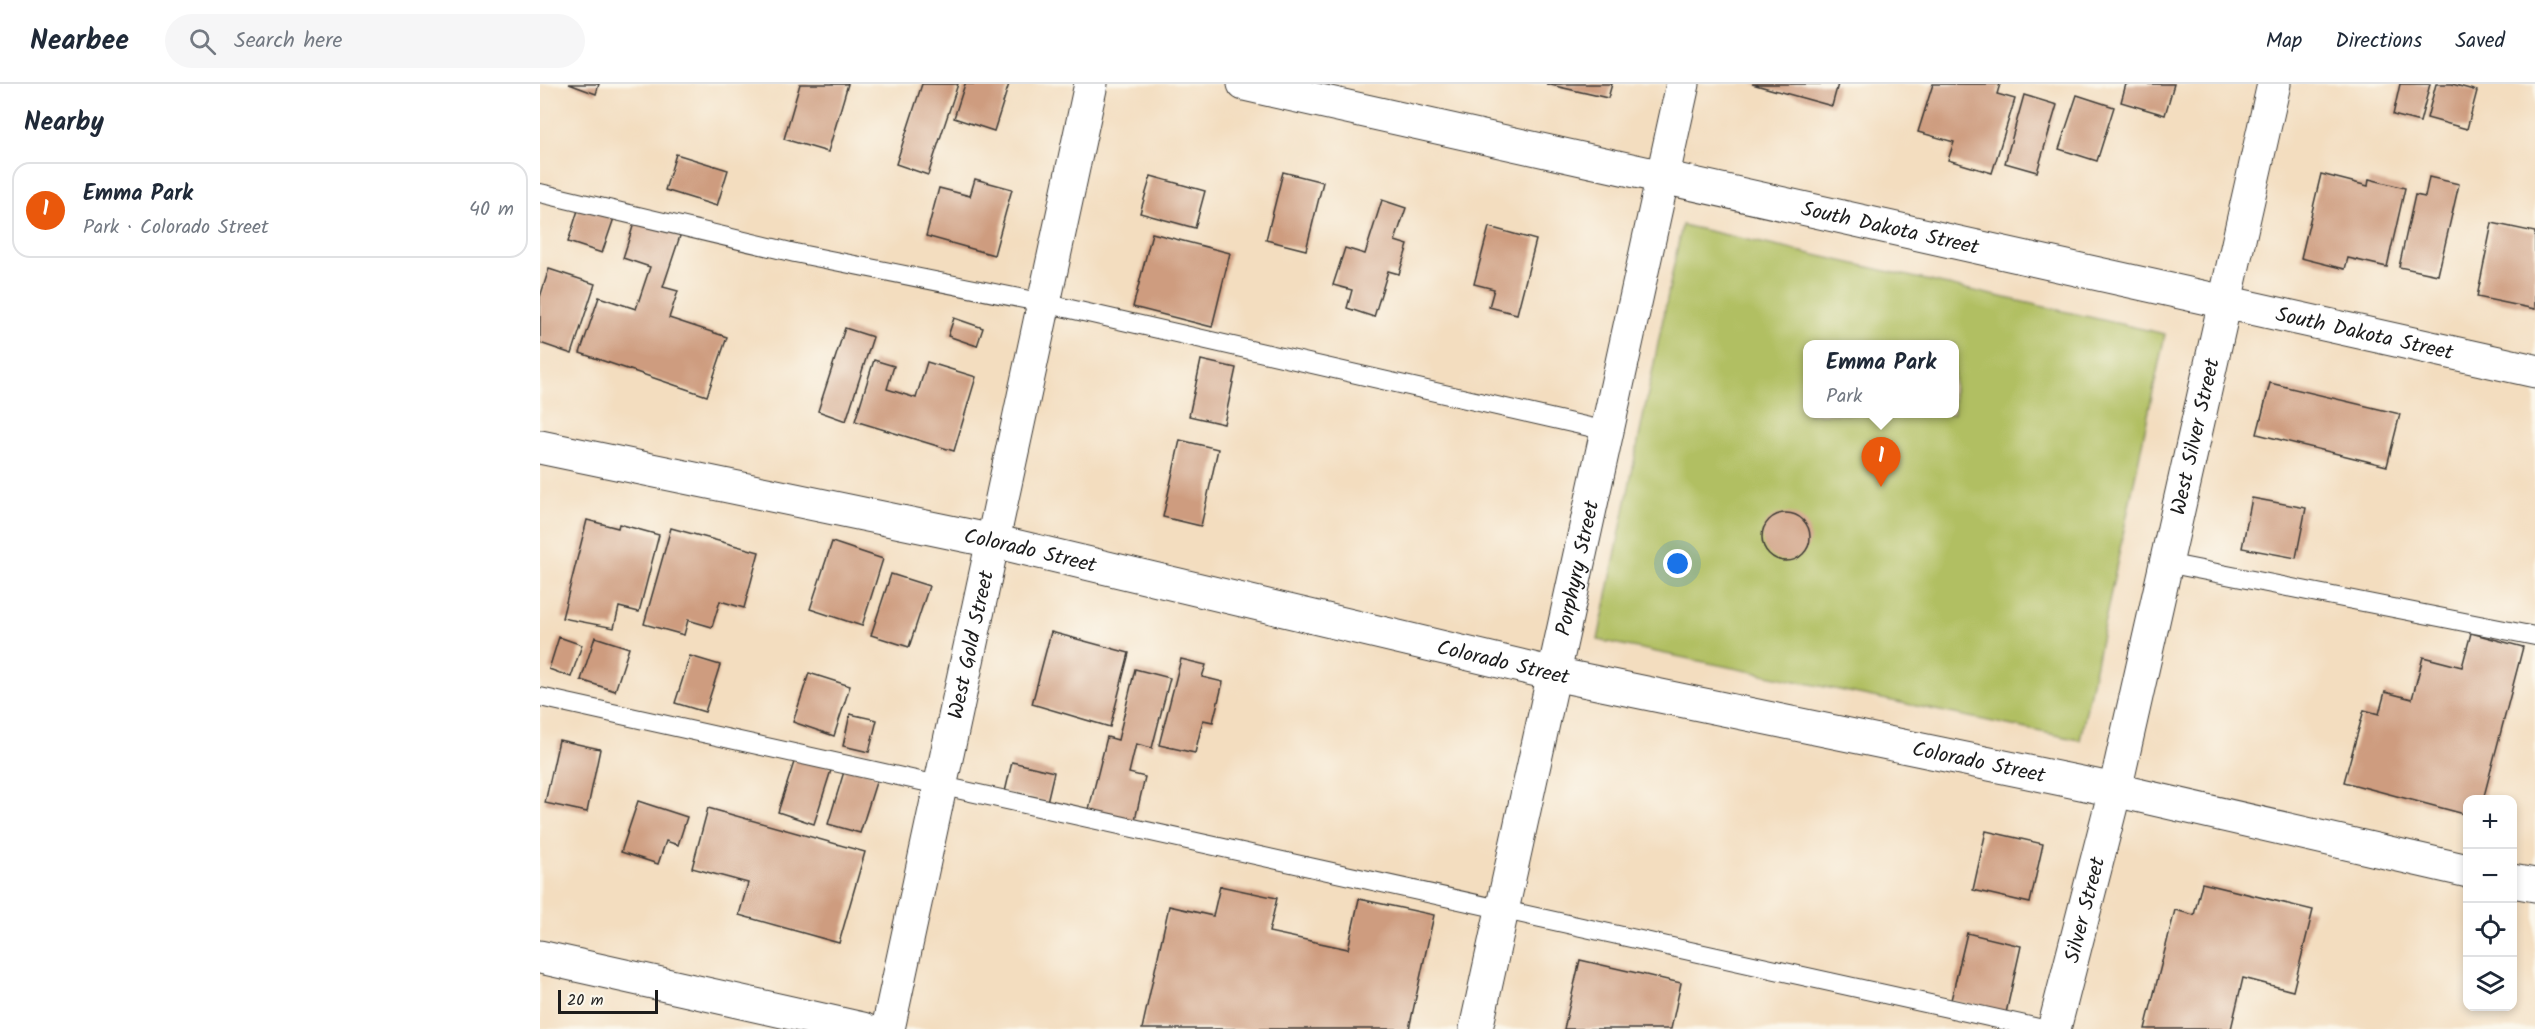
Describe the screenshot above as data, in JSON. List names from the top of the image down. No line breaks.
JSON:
{"streets":{"street":["South Dakota Street","West Silver Street","Colorado Street","Porphyry Street","West Gold Street","Silver Street"]},"crossings":[["South Dakota Street","West Silver Street"],["South Dakota Street","Porphyry Street"],["West Silver Street","Colorado Street"],["West Silver Street","Silver Street"],["Colorado Street","Porphyry Street"],["Colorado Street","West Gold Street"],["Colorado Street","Silver Street"]],"scale_bar":"20 m","page":{"header":"Nearbee","search":"Search here","nav":["Map","Directions","Saved"],"heading":"Nearby","list":[{"mark":"1","name":"Emma Park","note":"Park · Colorado Street","value":"40 m"}],"popup":["Emma Park","Park"],"pins":"1","map_buttons":["+","−"],"scale":"20 m"}}
